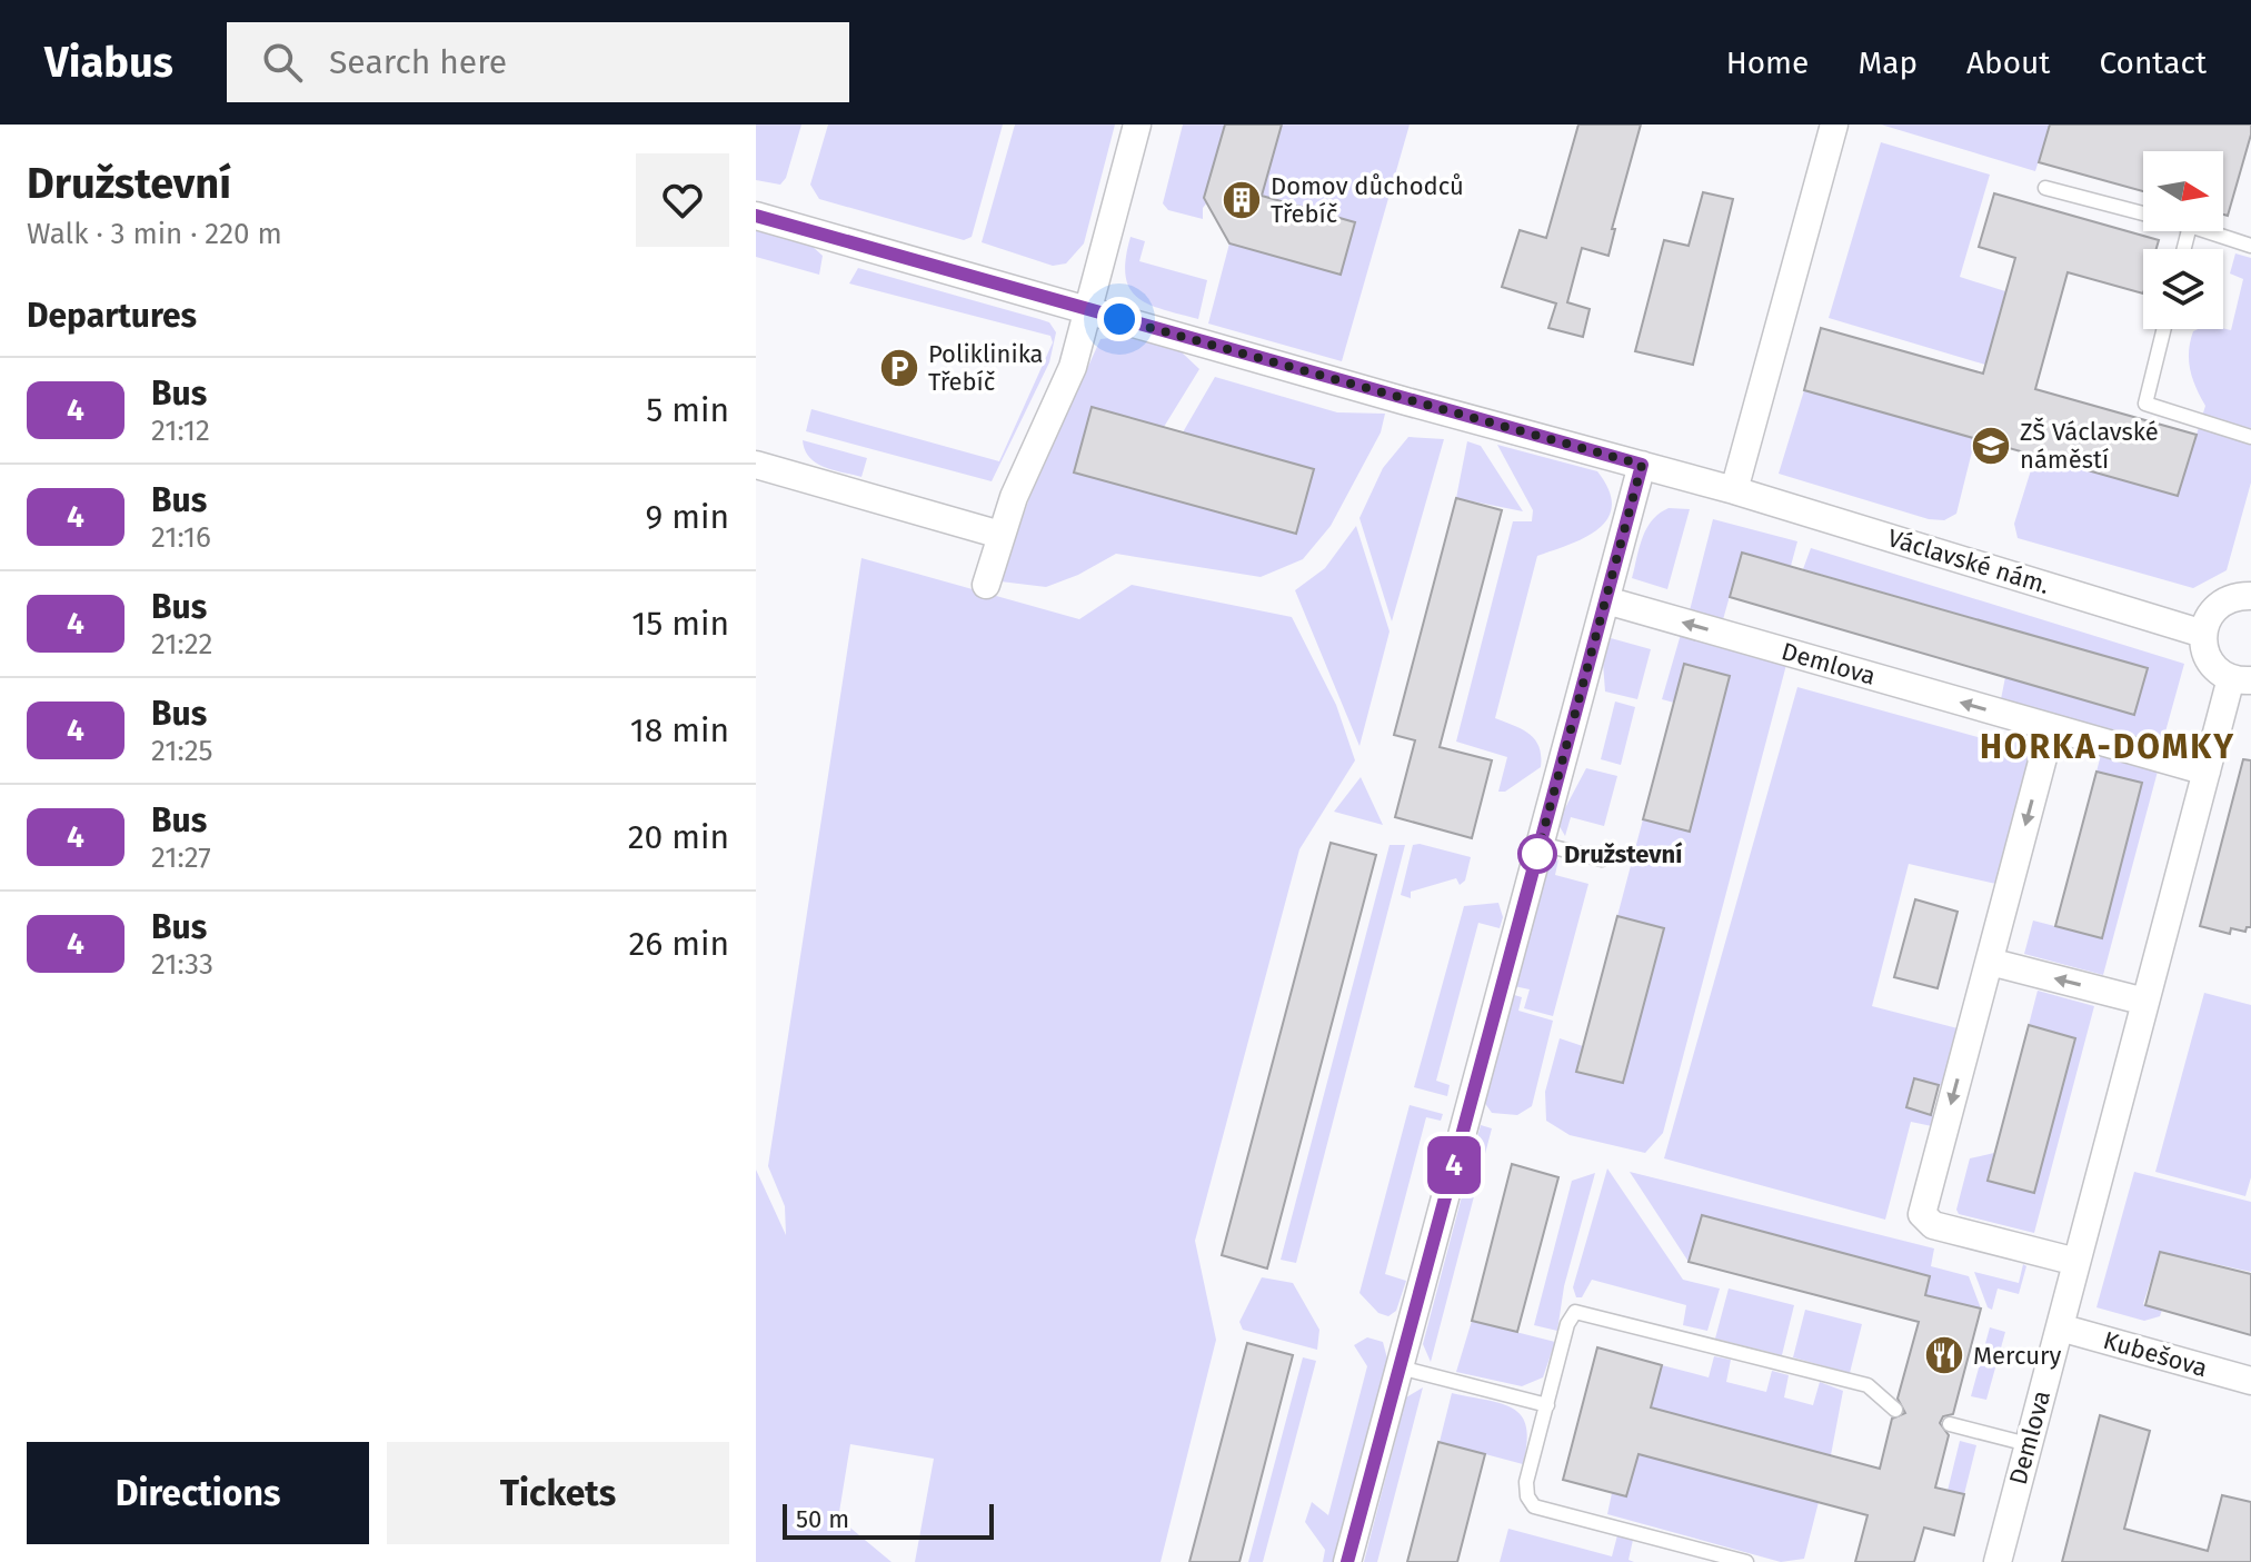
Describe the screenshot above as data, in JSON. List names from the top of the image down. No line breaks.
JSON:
{"streets":{"street":["Václavské nám.","Demlova","Kubešova"]},"crossings":[["Demlova","Kubešova"]],"districts":["HORKA-DOMKY"],"places":{"building":["Domov důchodců Třebíč"],"parking":["Poliklinika Třebíč"],"school or university":["ZŠ Václavské náměstí"],"other":["Družstevní"],"restaurant":["Mercury"]},"lines":["bus line 4"],"scale_bar":"50 m","north":"right","page":{"header":"Viabus","search":"Search here","nav":["Home","Map","About","Contact"],"heading":[["Družstevní","Walk · 3 min · 220 m"],"Departures"],"on_map":"4","list":[{"mark":"4","name":"Bus","note":"21:12","value":"5 min"},{"mark":"4","name":"Bus","note":"21:16","value":"9 min"},{"mark":"4","name":"Bus","note":"21:22","value":"15 min"},{"mark":"4","name":"Bus","note":"21:25","value":"18 min"},{"mark":"4","name":"Bus","note":"21:27","value":"20 min"},{"mark":"4","name":"Bus","note":"21:33","value":"26 min"}],"buttons":["Directions","Tickets"],"scale":"50 m"}}
